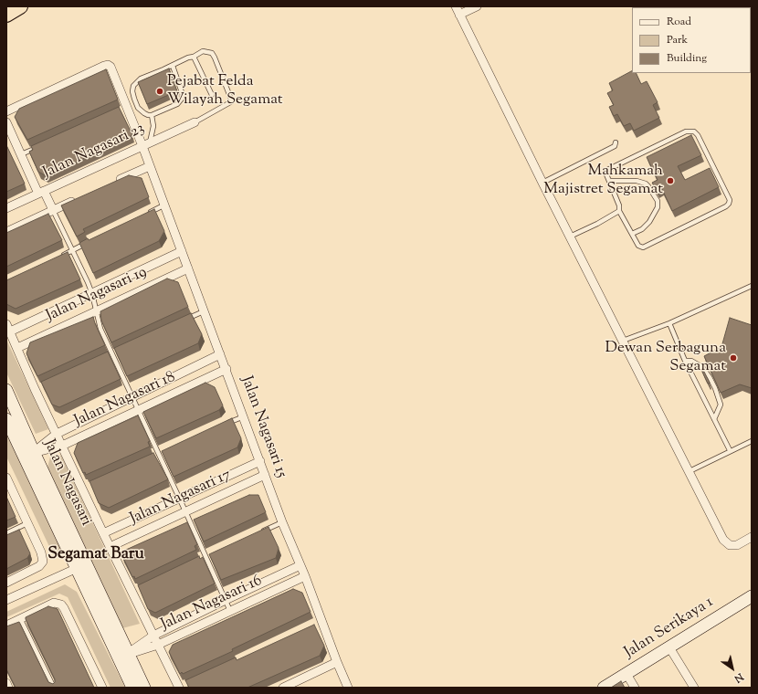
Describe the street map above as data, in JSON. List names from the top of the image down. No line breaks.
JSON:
{"streets":{"street":["Jalan Nagasari 23","Jalan Nagasari 19","Jalan Nagasari 18","Jalan Nagasari 15","Jalan Nagasari","Jalan Nagasari 17","Jalan Nagasari 16","Jalan Serikaya 1"]},"crossings":[["Jalan Nagasari 23","Jalan Nagasari 15"],["Jalan Nagasari 19","Jalan Nagasari 15"],["Jalan Nagasari 18","Jalan Nagasari 15"],["Jalan Nagasari 18","Jalan Nagasari"],["Jalan Nagasari 15","Jalan Nagasari 17"],["Jalan Nagasari 15","Jalan Nagasari 16"],["Jalan Nagasari","Jalan Nagasari 16"]],"districts":["Segamat Baru"],"places":["Pejabat Felda Wilayah Segamat","Mahkamah Majistret Segamat","Dewan Serbaguna Segamat"],"legend":["Road","Park","Building"],"north":"bottom right"}
